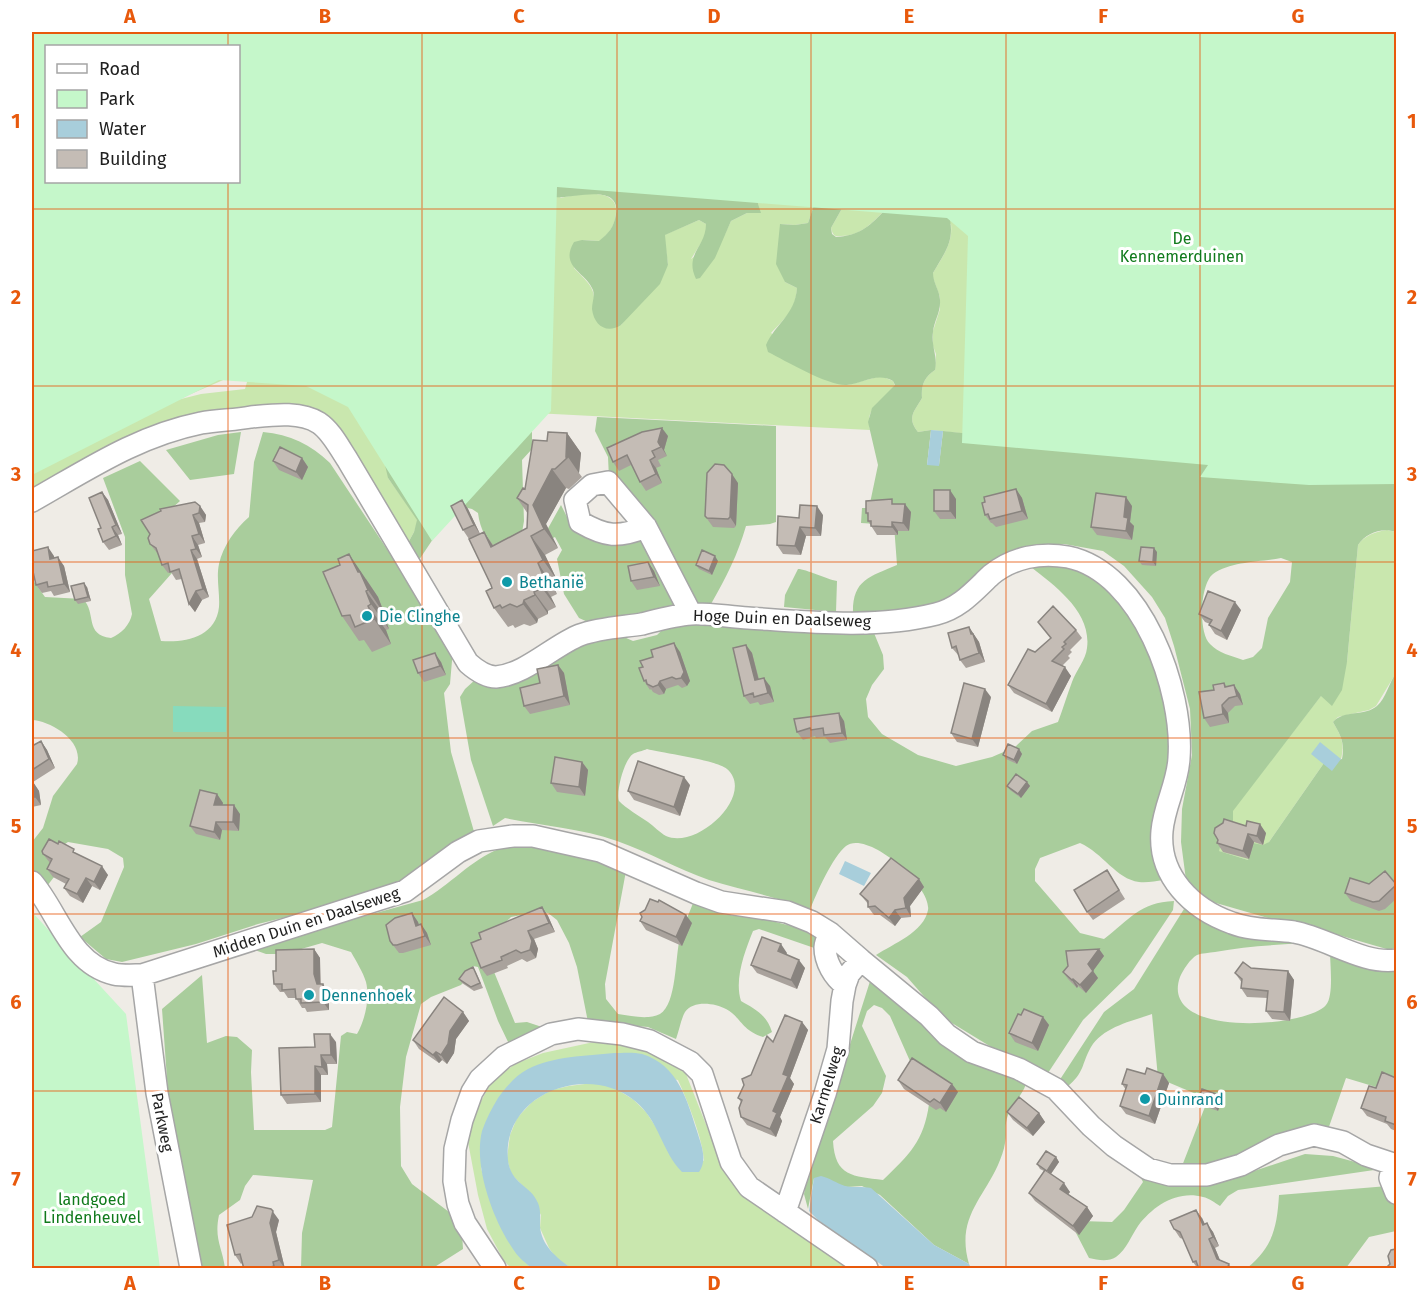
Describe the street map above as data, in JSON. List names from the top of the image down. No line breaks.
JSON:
{"streets":{"street":["Hoge Duin en Daalseweg","Midden Duin en Daalseweg","Karmelweg","Parkweg"]},"crossings":[["Midden Duin en Daalseweg","Karmelweg"],["Midden Duin en Daalseweg","Parkweg"]],"parks":["De Kennemerduinen","landgoed Lindenheuvel"],"places":["Bethanië","Die Clinghe","Dennenhoek","Duinrand"],"legend":["Road","Park","Water","Building"],"grid":{"columns":["A","B","C","D","E","F","G"],"rows":["1","2","3","4","5","6","7"]}}
